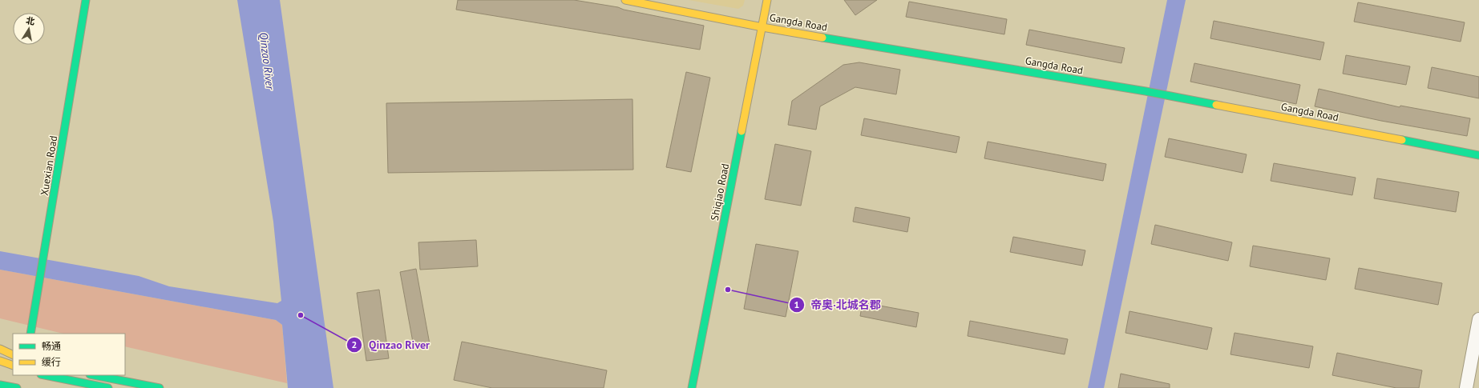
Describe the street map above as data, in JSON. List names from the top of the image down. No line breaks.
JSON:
{"streets":{"main road":["Gangda Road","Xuexian Road","Shiqiao Road"]},"crossings":[["Gangda Road","Shiqiao Road"]],"water":["Qinzao River"],"places":["帝奥·北城名郡","Qinzao River"],"legend":["畅通","缓行"],"north":"top"}
